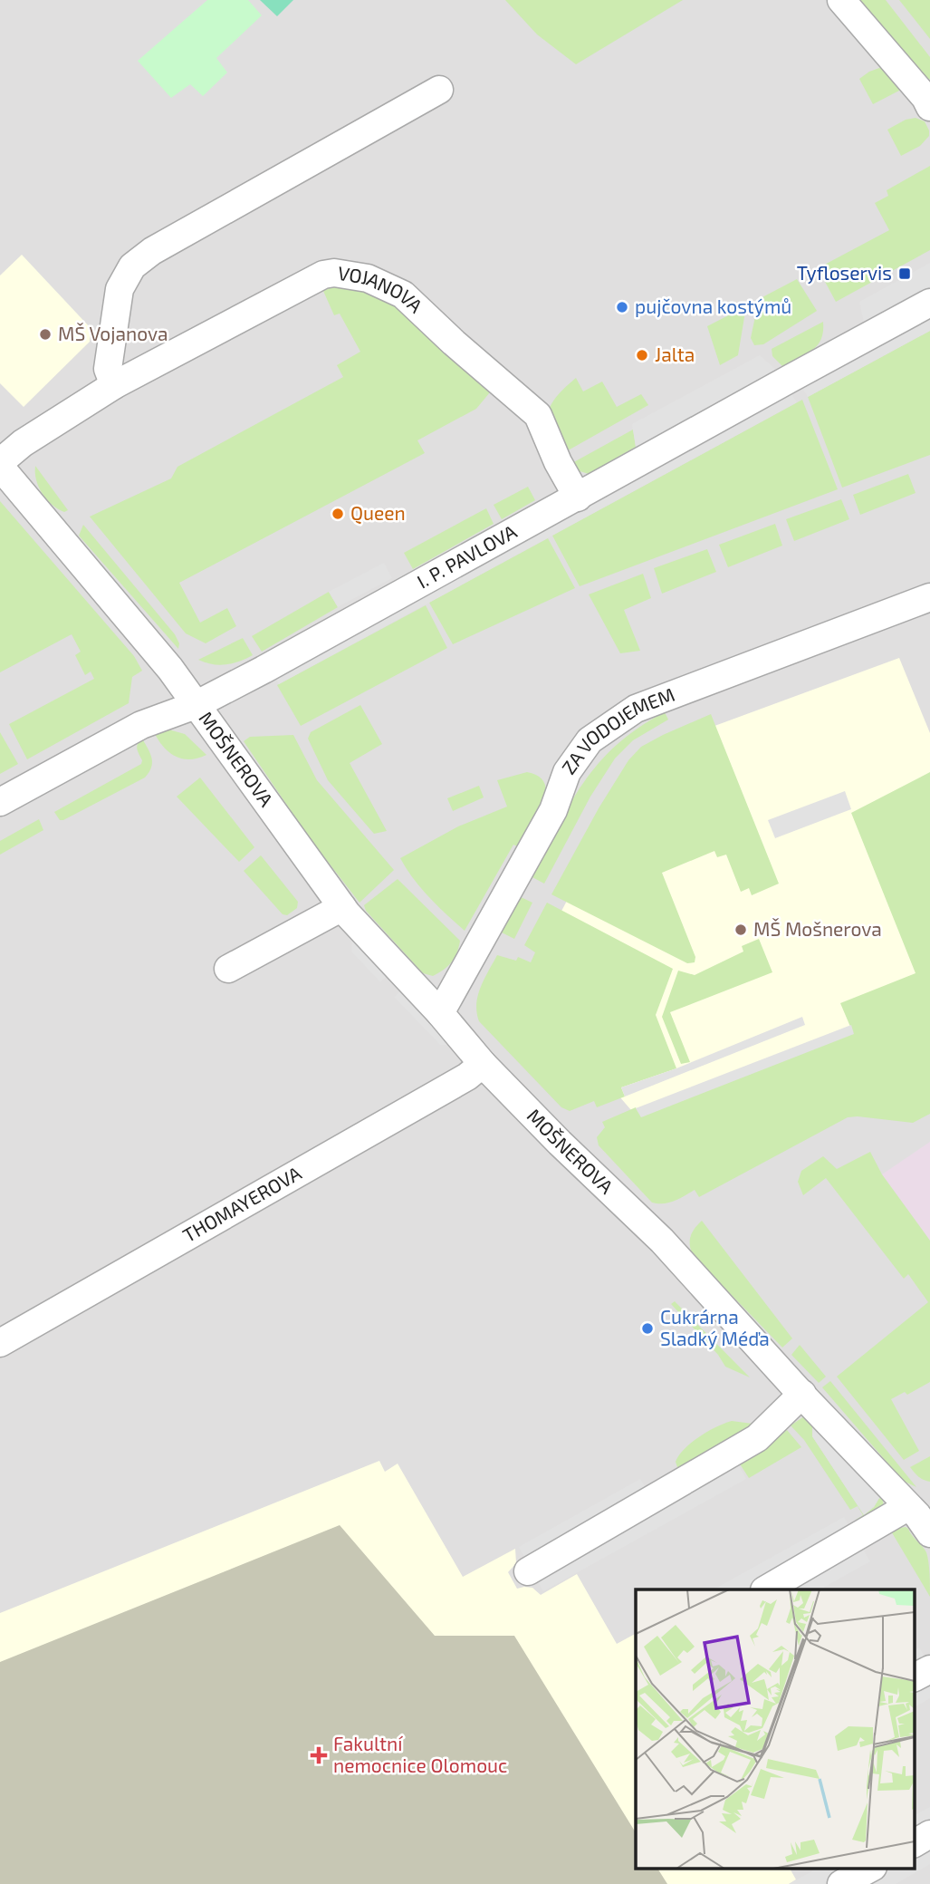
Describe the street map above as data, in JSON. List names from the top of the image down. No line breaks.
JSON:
{"streets":{"street":["VOJANOVA","I. P. PAVLOVA","ZA VODOJEMEM","MOŠNEROVA","THOMAYEROVA"]},"crossings":[["VOJANOVA","I. P. PAVLOVA"],["VOJANOVA","MOŠNEROVA"],["I. P. PAVLOVA","MOŠNEROVA"],["ZA VODOJEMEM","MOŠNEROVA"],["MOŠNEROVA","THOMAYEROVA"]],"places":{"transit":["Tyfloservis"],"other":["pujčovna kostýmů","MŠ Vojanova","Jalta","Queen","MŠ Mošnerova","Cukrárna Sladký Méďa"],"health":["Fakultní nemocnice Olomouc"]}}
